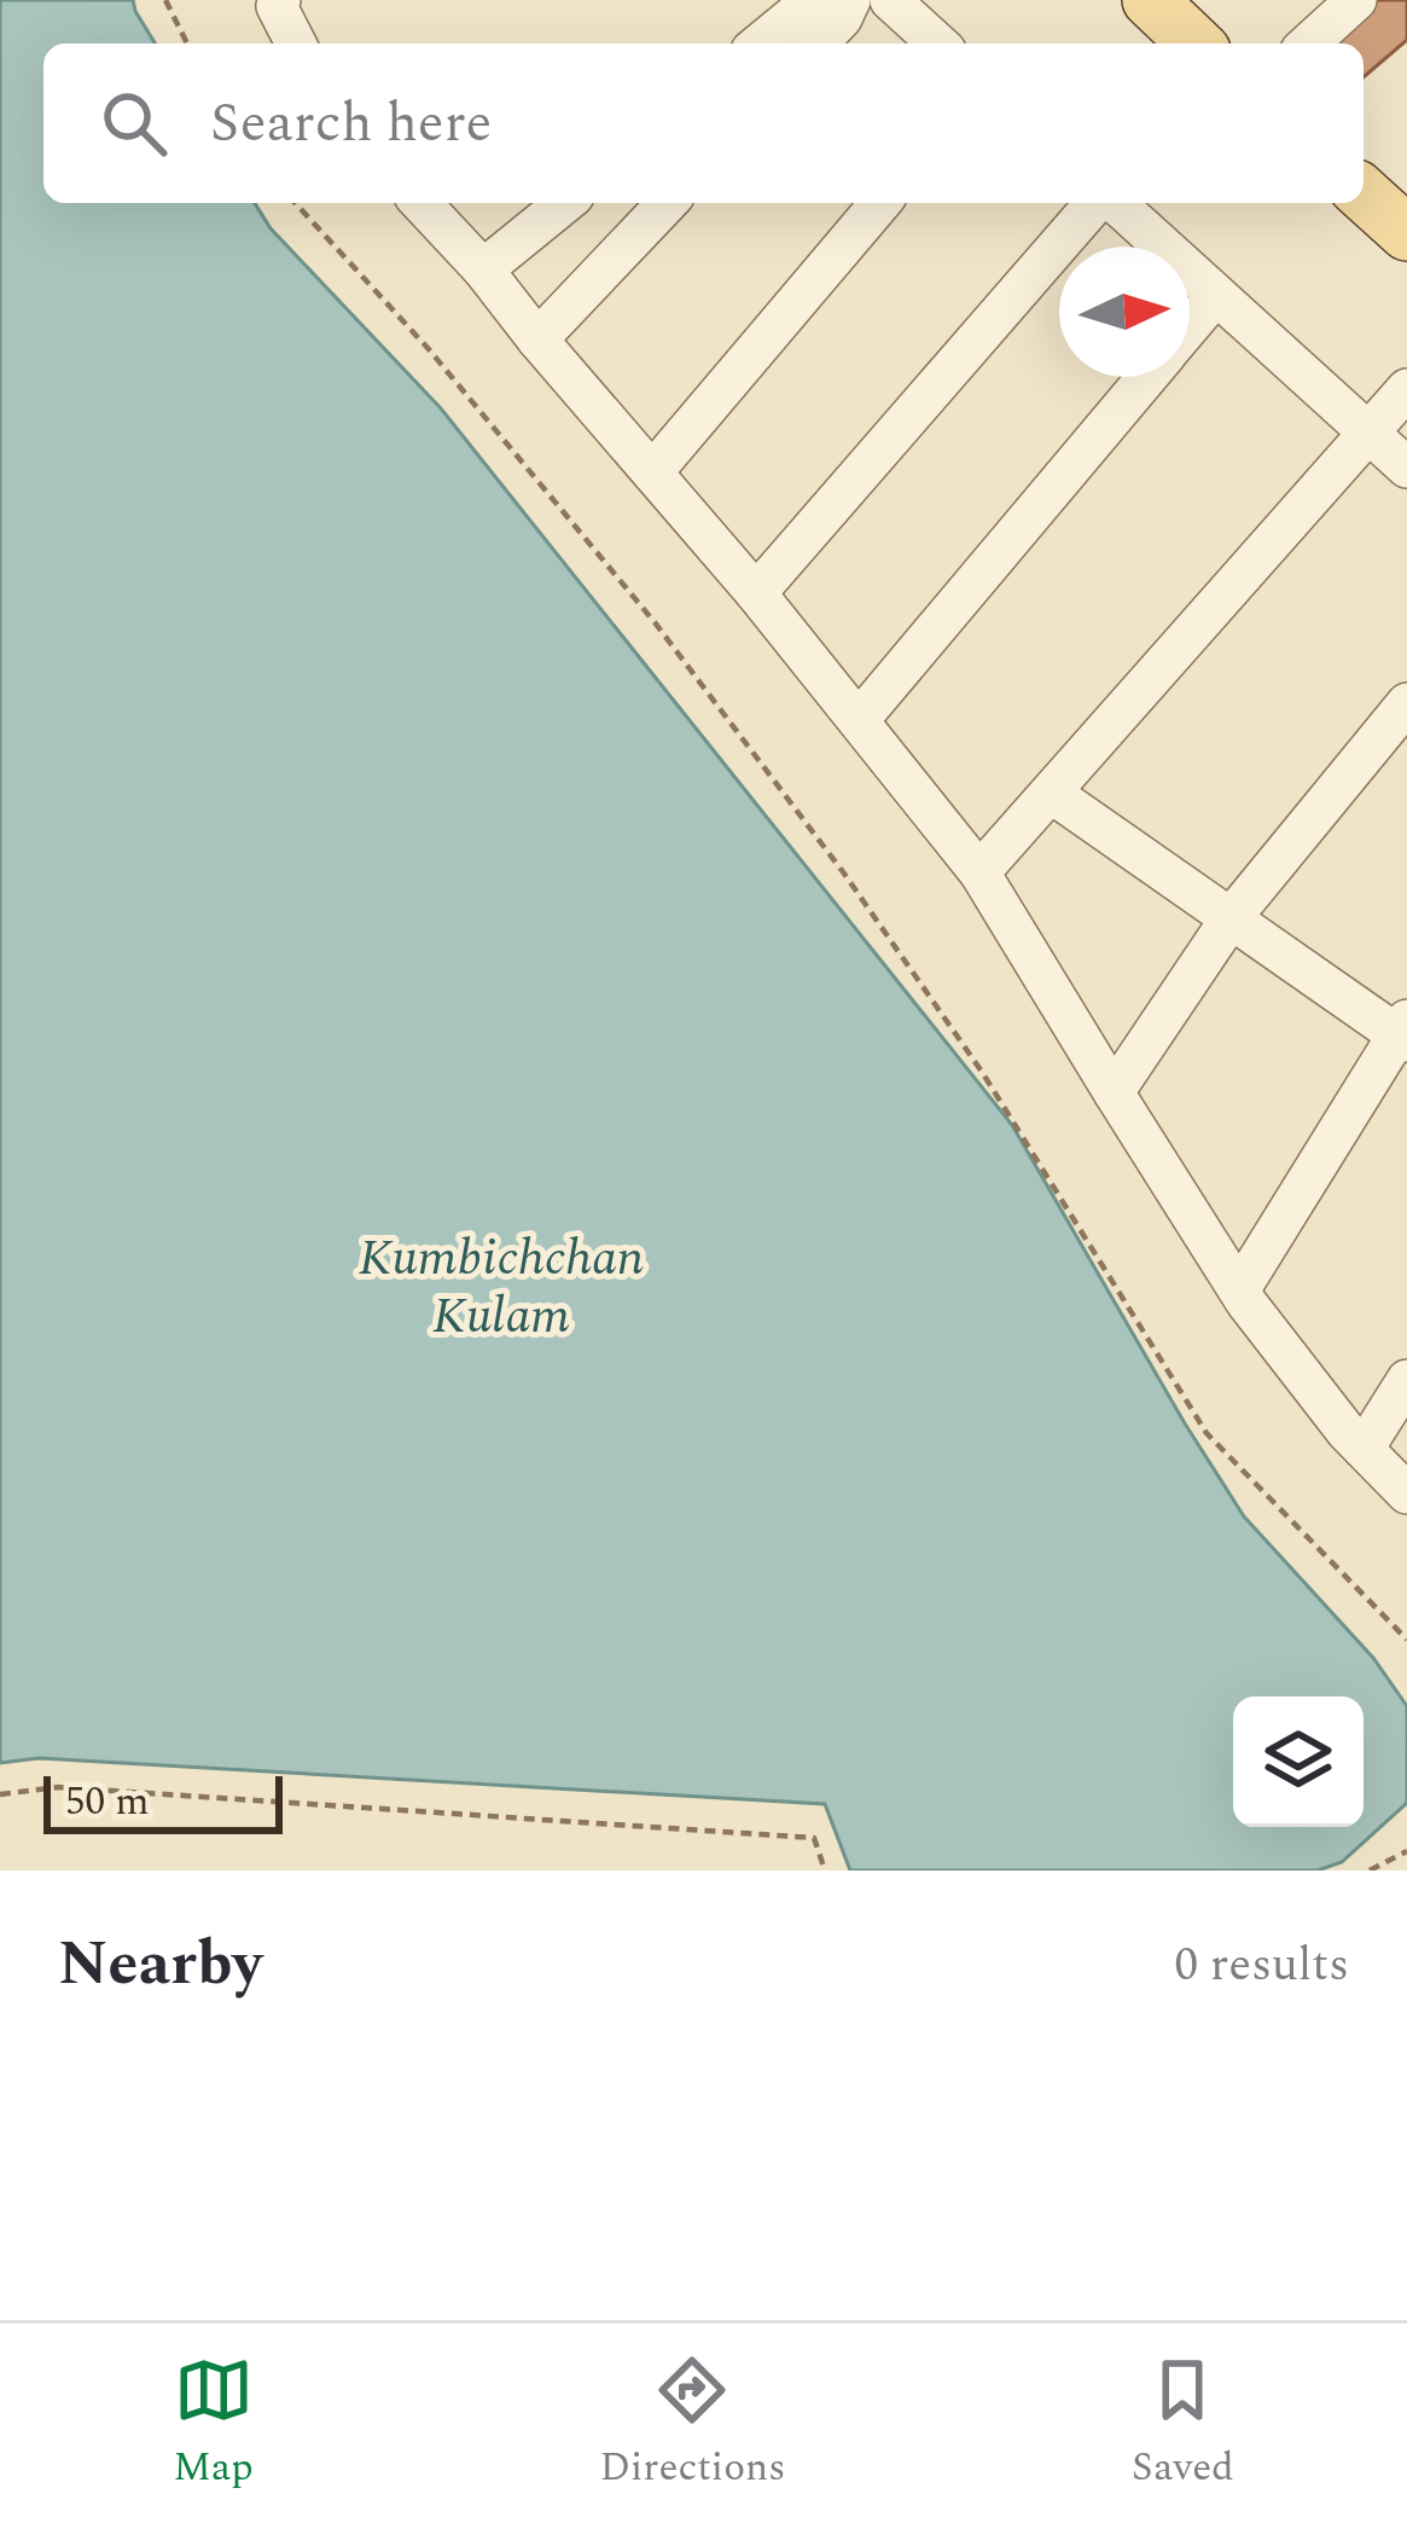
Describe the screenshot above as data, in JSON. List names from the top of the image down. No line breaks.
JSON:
{"water":["Kumbichchan Kulam"],"scale_bar":"50 m","north":"right","page":{"search":"Search here","scale":"50 m","heading":["Nearby","0 results"],"nav":["Map","Directions","Saved"]}}
